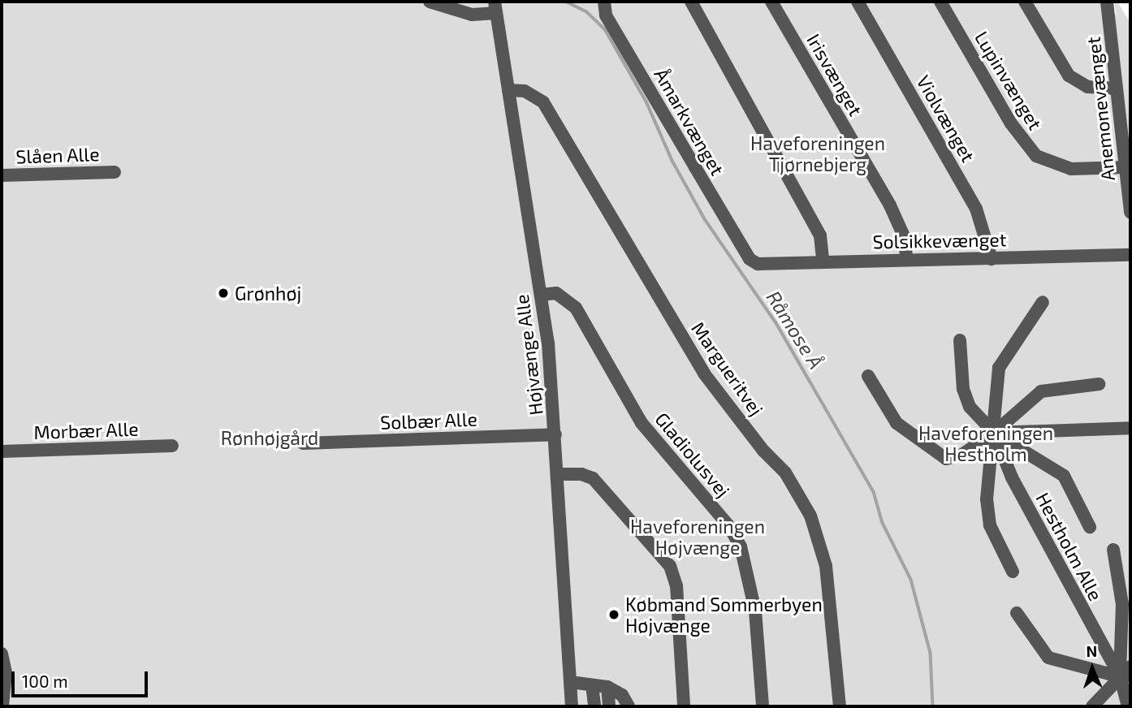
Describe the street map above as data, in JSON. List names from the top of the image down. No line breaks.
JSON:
{"streets":{"street":["Irisvænget","Lupinvænget","Anemonevænget","Violvænget","Åmarkvænget","Slåen Alle","Solsikkevænget","Højvænge Alle","Margueritvej","Solbær Alle","Morbær Alle","Gladiolusvej","Hestholm Alle"]},"crossings":[["Irisvænget","Solsikkevænget"],["Lupinvænget","Anemonevænget"],["Violvænget","Solsikkevænget"],["Åmarkvænget","Solsikkevænget"],["Højvænge Alle","Margueritvej"],["Højvænge Alle","Solbær Alle"],["Højvænge Alle","Gladiolusvej"]],"water":["Råmose Å"],"parks":["Haveforeningen Tjørnebjerg","Haveforeningen Hestholm","Rønhøjgård","Haveforeningen Højvænge"],"places":["Grønhøj","Købmand Sommerbyen Højvænge"],"scale_bar":"100 m","north":"top"}
